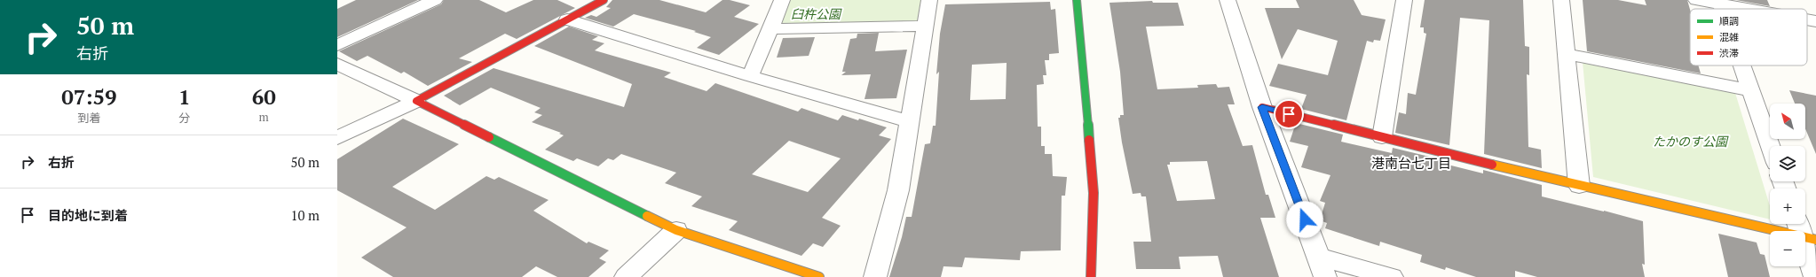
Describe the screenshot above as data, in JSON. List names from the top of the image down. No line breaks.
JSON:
{"districts":["港南台七丁目"],"parks":["臼杵公園","たかのす公園"],"legend":["順調","混雑","渋滞"],"north":"top left","page":{"turn":["50 m","右折"],"eta":["07:59","到着","1","分","60","m"],"map_buttons":["+","−"],"list":[{"name":"右折","value":"50 m"},{"name":"目的地に到着","value":"10 m"}]}}
